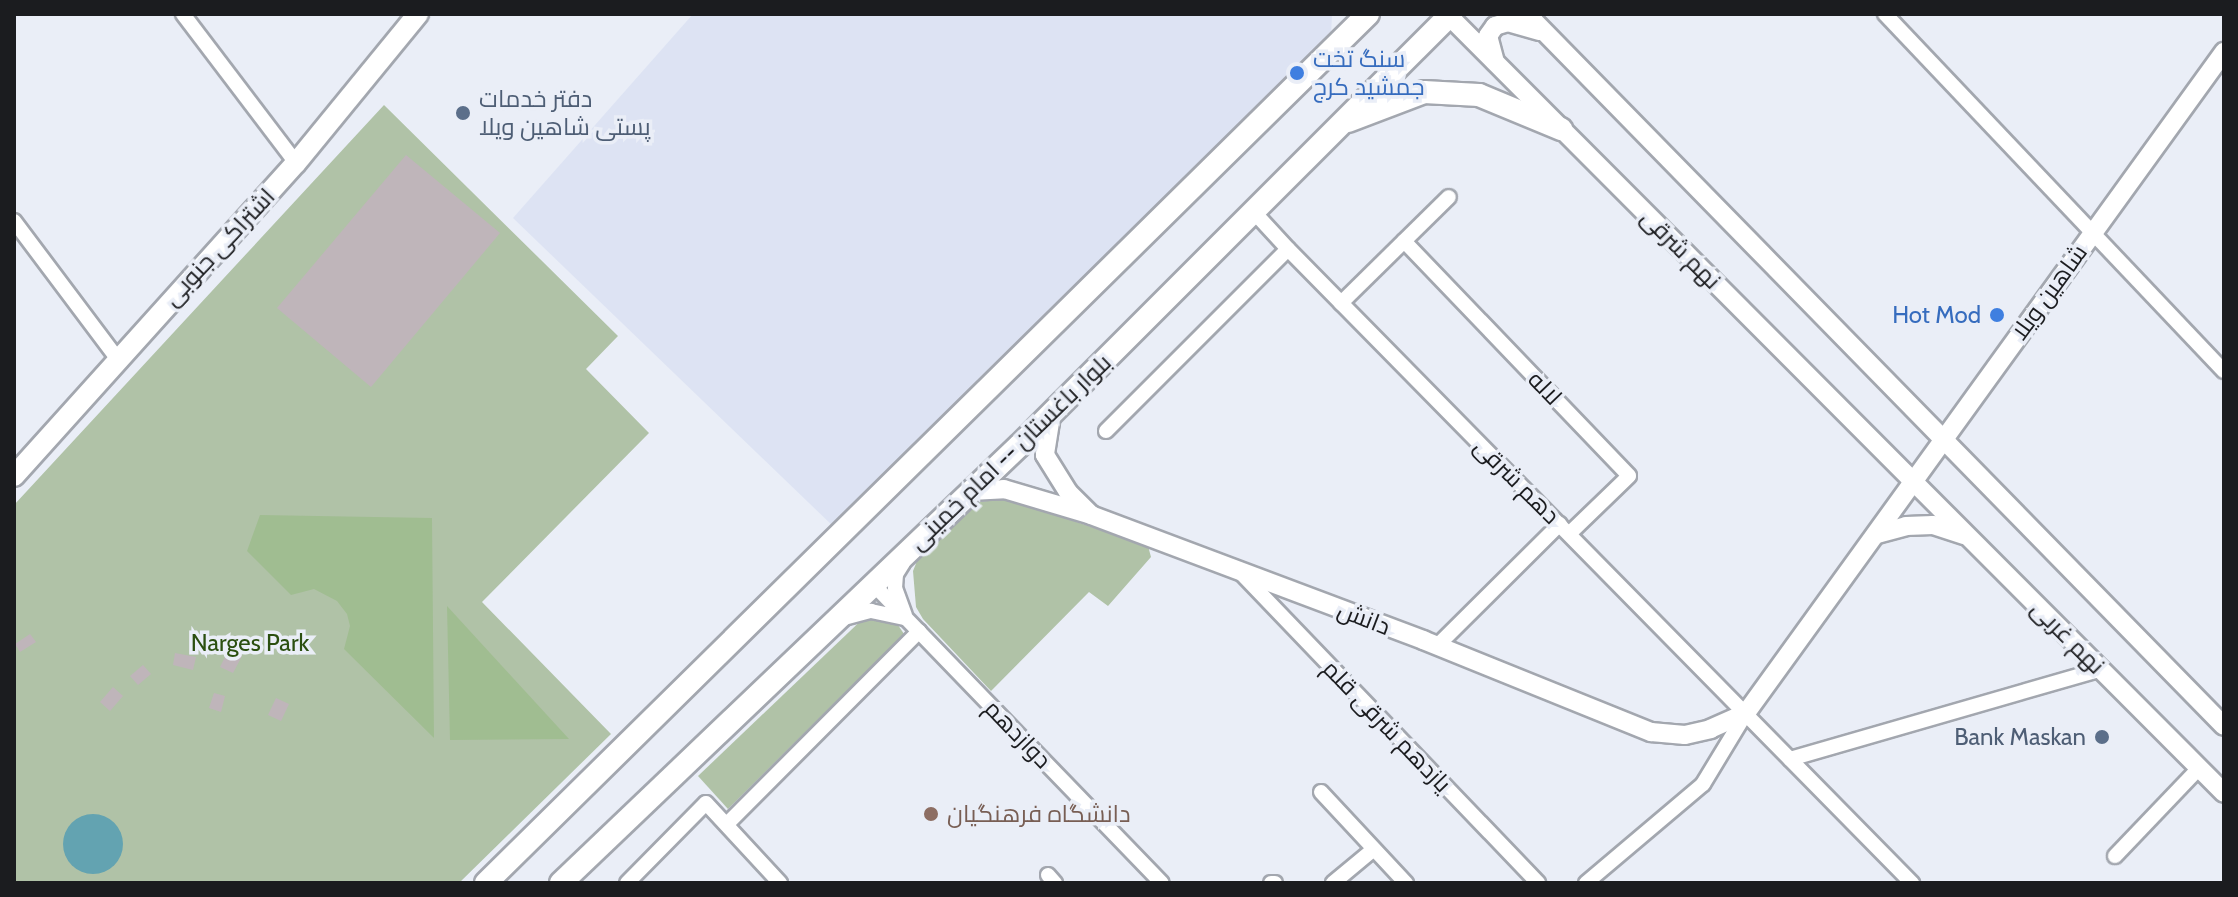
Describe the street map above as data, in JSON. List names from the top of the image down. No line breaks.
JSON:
{"streets":{"main road":["اشتراکی جنوبی","بلوار باغستان -- امام خمینی"],"street":["نهم شرقی","شاهین ویلا","لاله","دهم شرقی","دانش","نهم غربی","یازدهم شرقی قلم","دوازدهم"]},"crossings":[["نهم شرقی","شاهین ویلا"],["نهم شرقی","بلوار باغستان -- امام خمینی"],["نهم شرقی","نهم غربی"],["شاهین ویلا","دهم شرقی"],["شاهین ویلا","دانش"],["شاهین ویلا","نهم غربی"],["لاله","دهم شرقی"],["بلوار باغستان -- امام خمینی","دهم شرقی"],["بلوار باغستان -- امام خمینی","دانش"],["بلوار باغستان -- امام خمینی","دوازدهم"],["دهم شرقی","دانش"],["دانش","یازدهم شرقی قلم"]],"parks":["Narges Park"],"places":["سنگ تخت جمشید کرج","دفتر خدمات پستی شاهین ویلا","Hot Mod","Bank Maskan","دانشگاه فرهنگیان"]}
